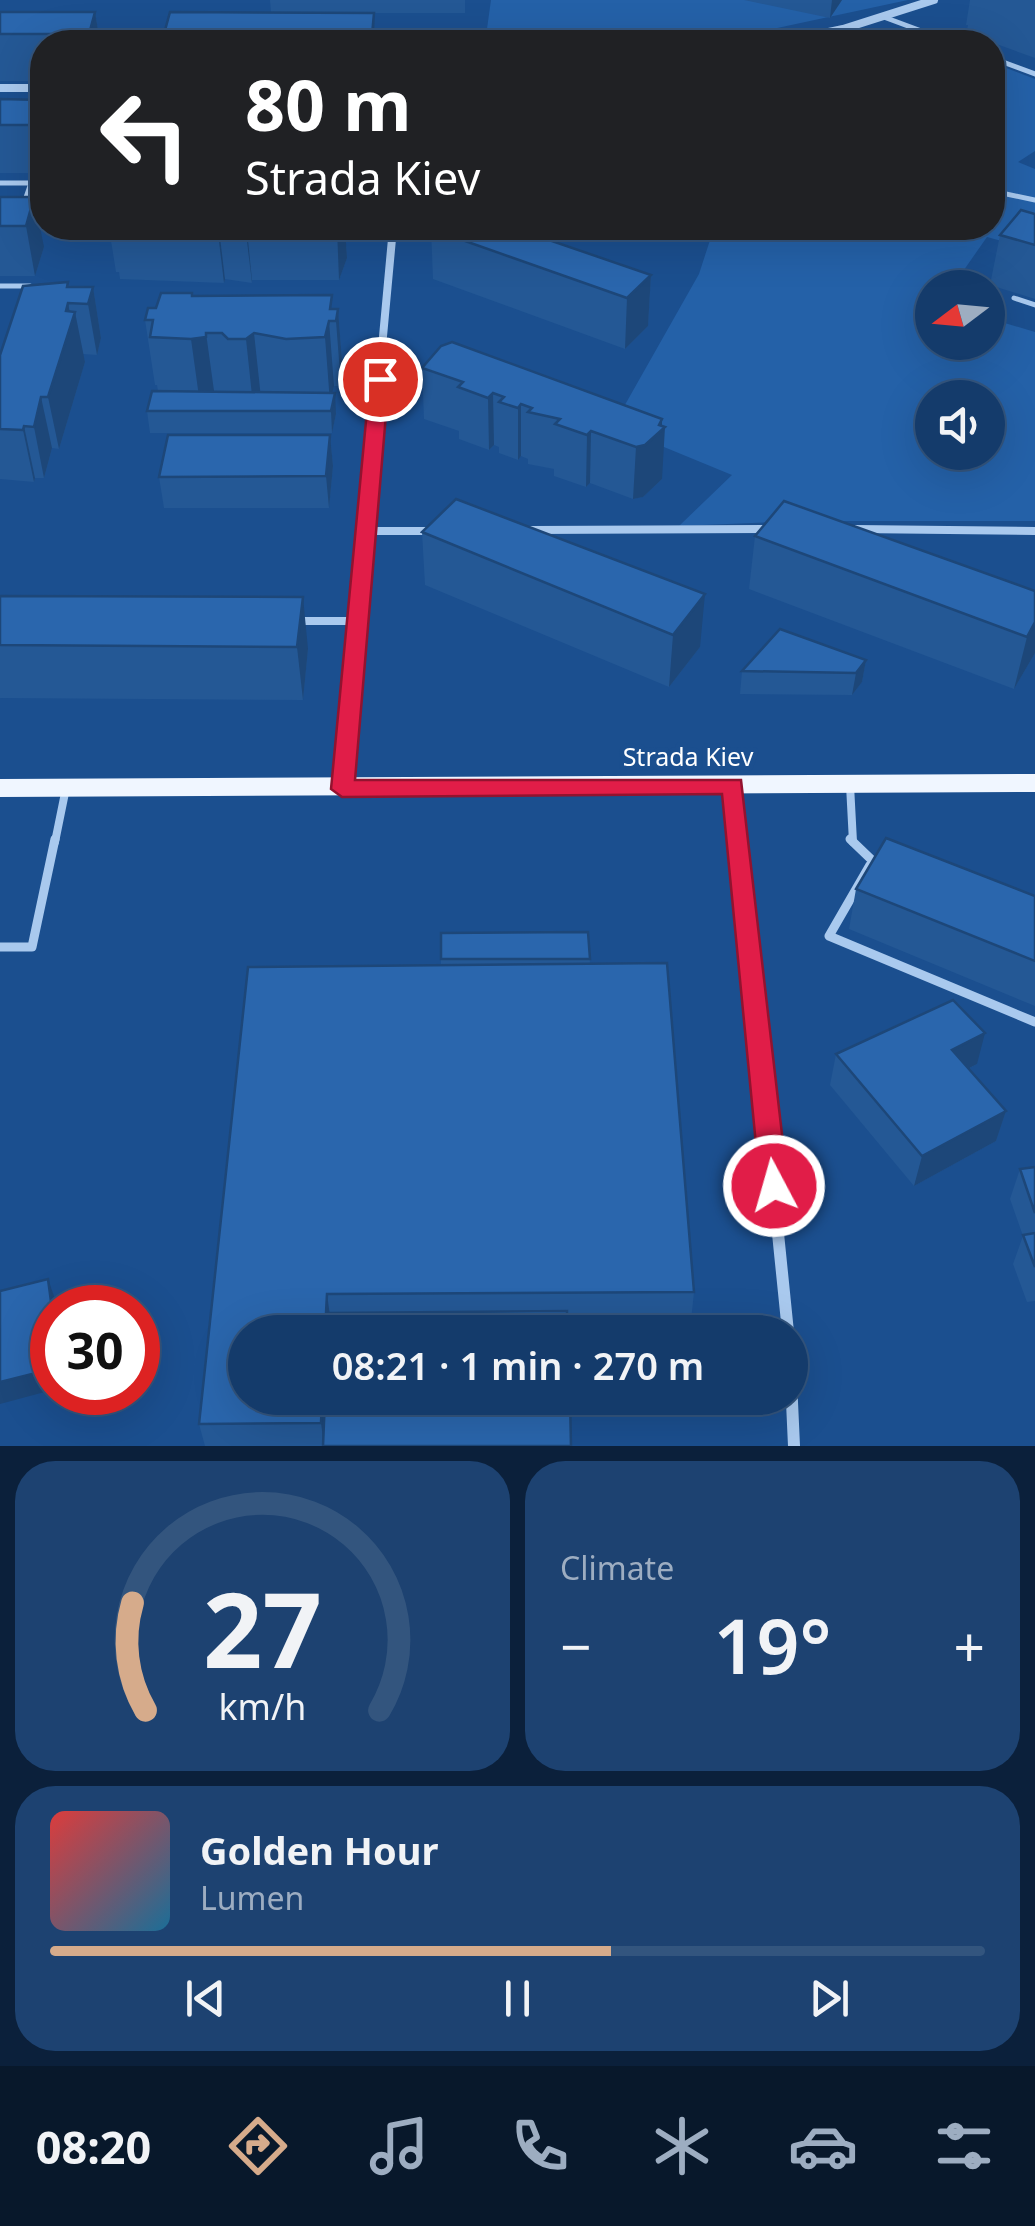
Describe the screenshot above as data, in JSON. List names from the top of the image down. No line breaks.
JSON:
{"streets":{"main road":["Strada Kiev"]},"north":"left","page":{"turn":["80 m","Strada Kiev"],"limit":"30","trip":"08:21 · 1 min · 270 m","tile":"Climate","heat":["−","19°","+"],"song":["Golden Hour","Lumen"],"tabs":"08:20","gauge":["27","km/h"]}}
